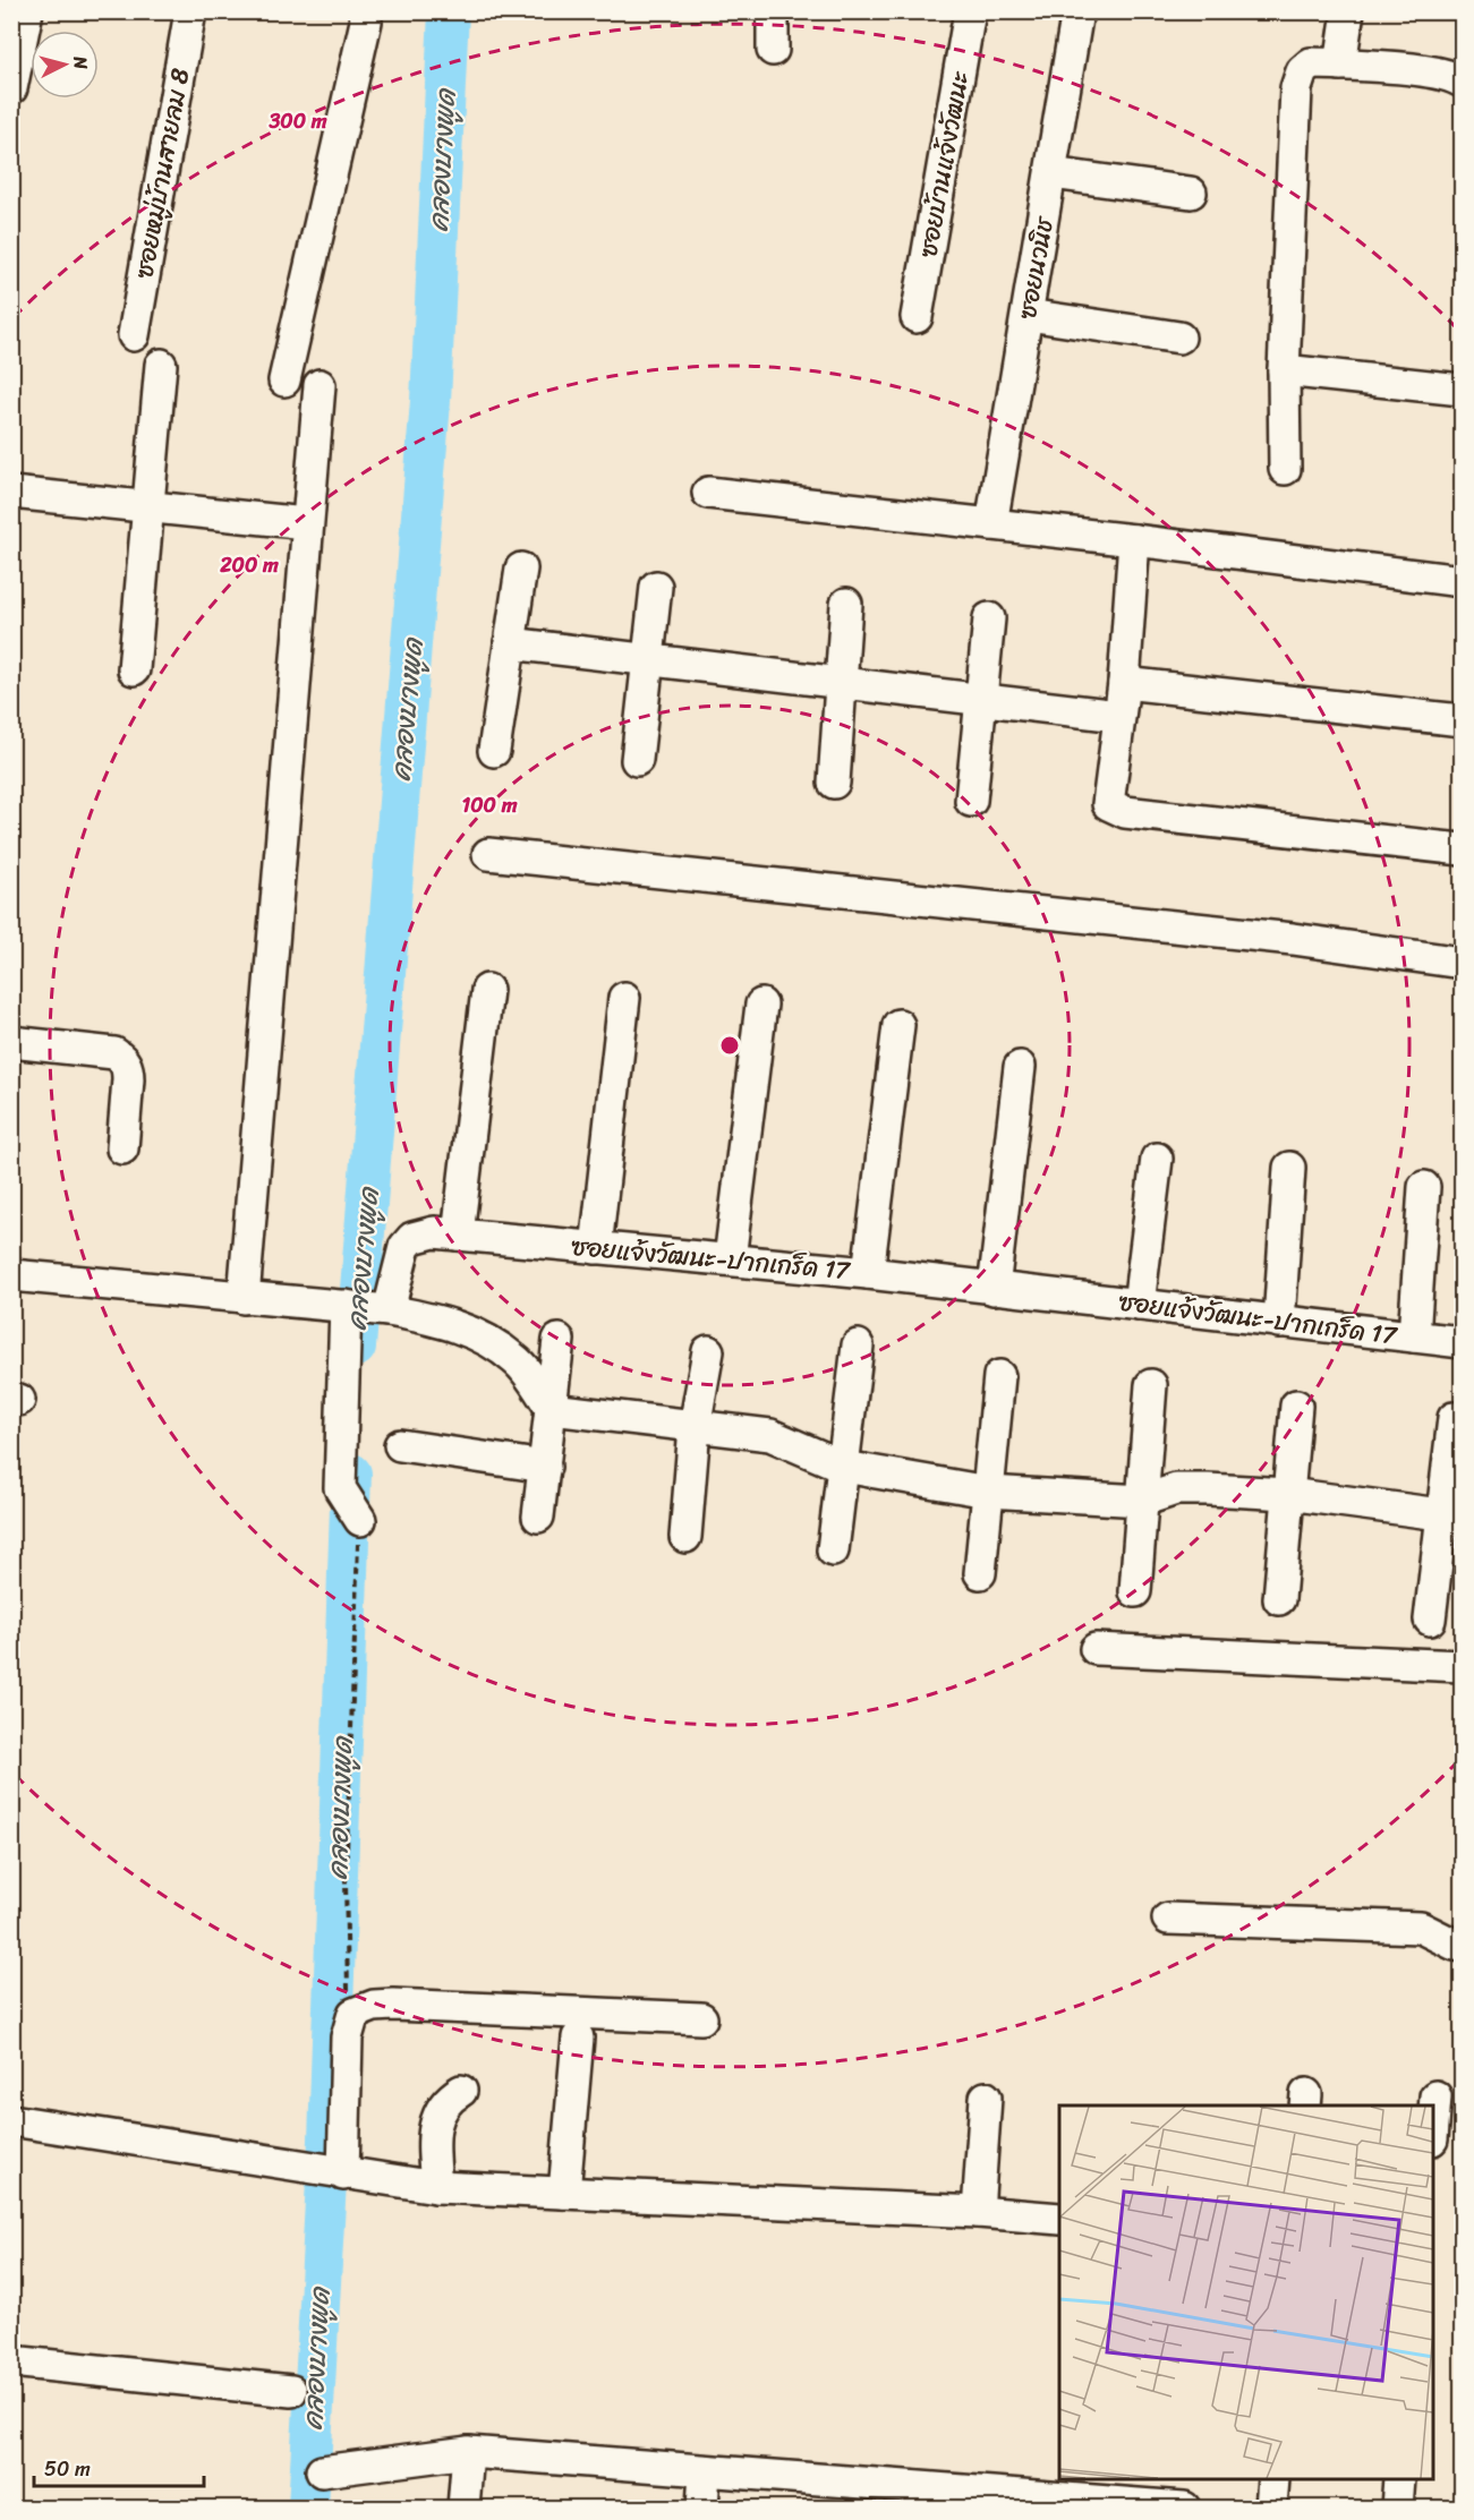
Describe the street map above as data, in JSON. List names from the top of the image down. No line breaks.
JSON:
{"streets":{"street":["ซอยบ้านแจ้งวัฒนะ","ซอยหมู่บ้านสายลม 8","ซอยนวนิช","ซอยแจ้งวัฒนะ-ปากเกร็ด 17"]},"water":["คลองบางพูด"],"scale_bar":"50 m","north":"right","rings":["300 m","200 m","100 m"]}
